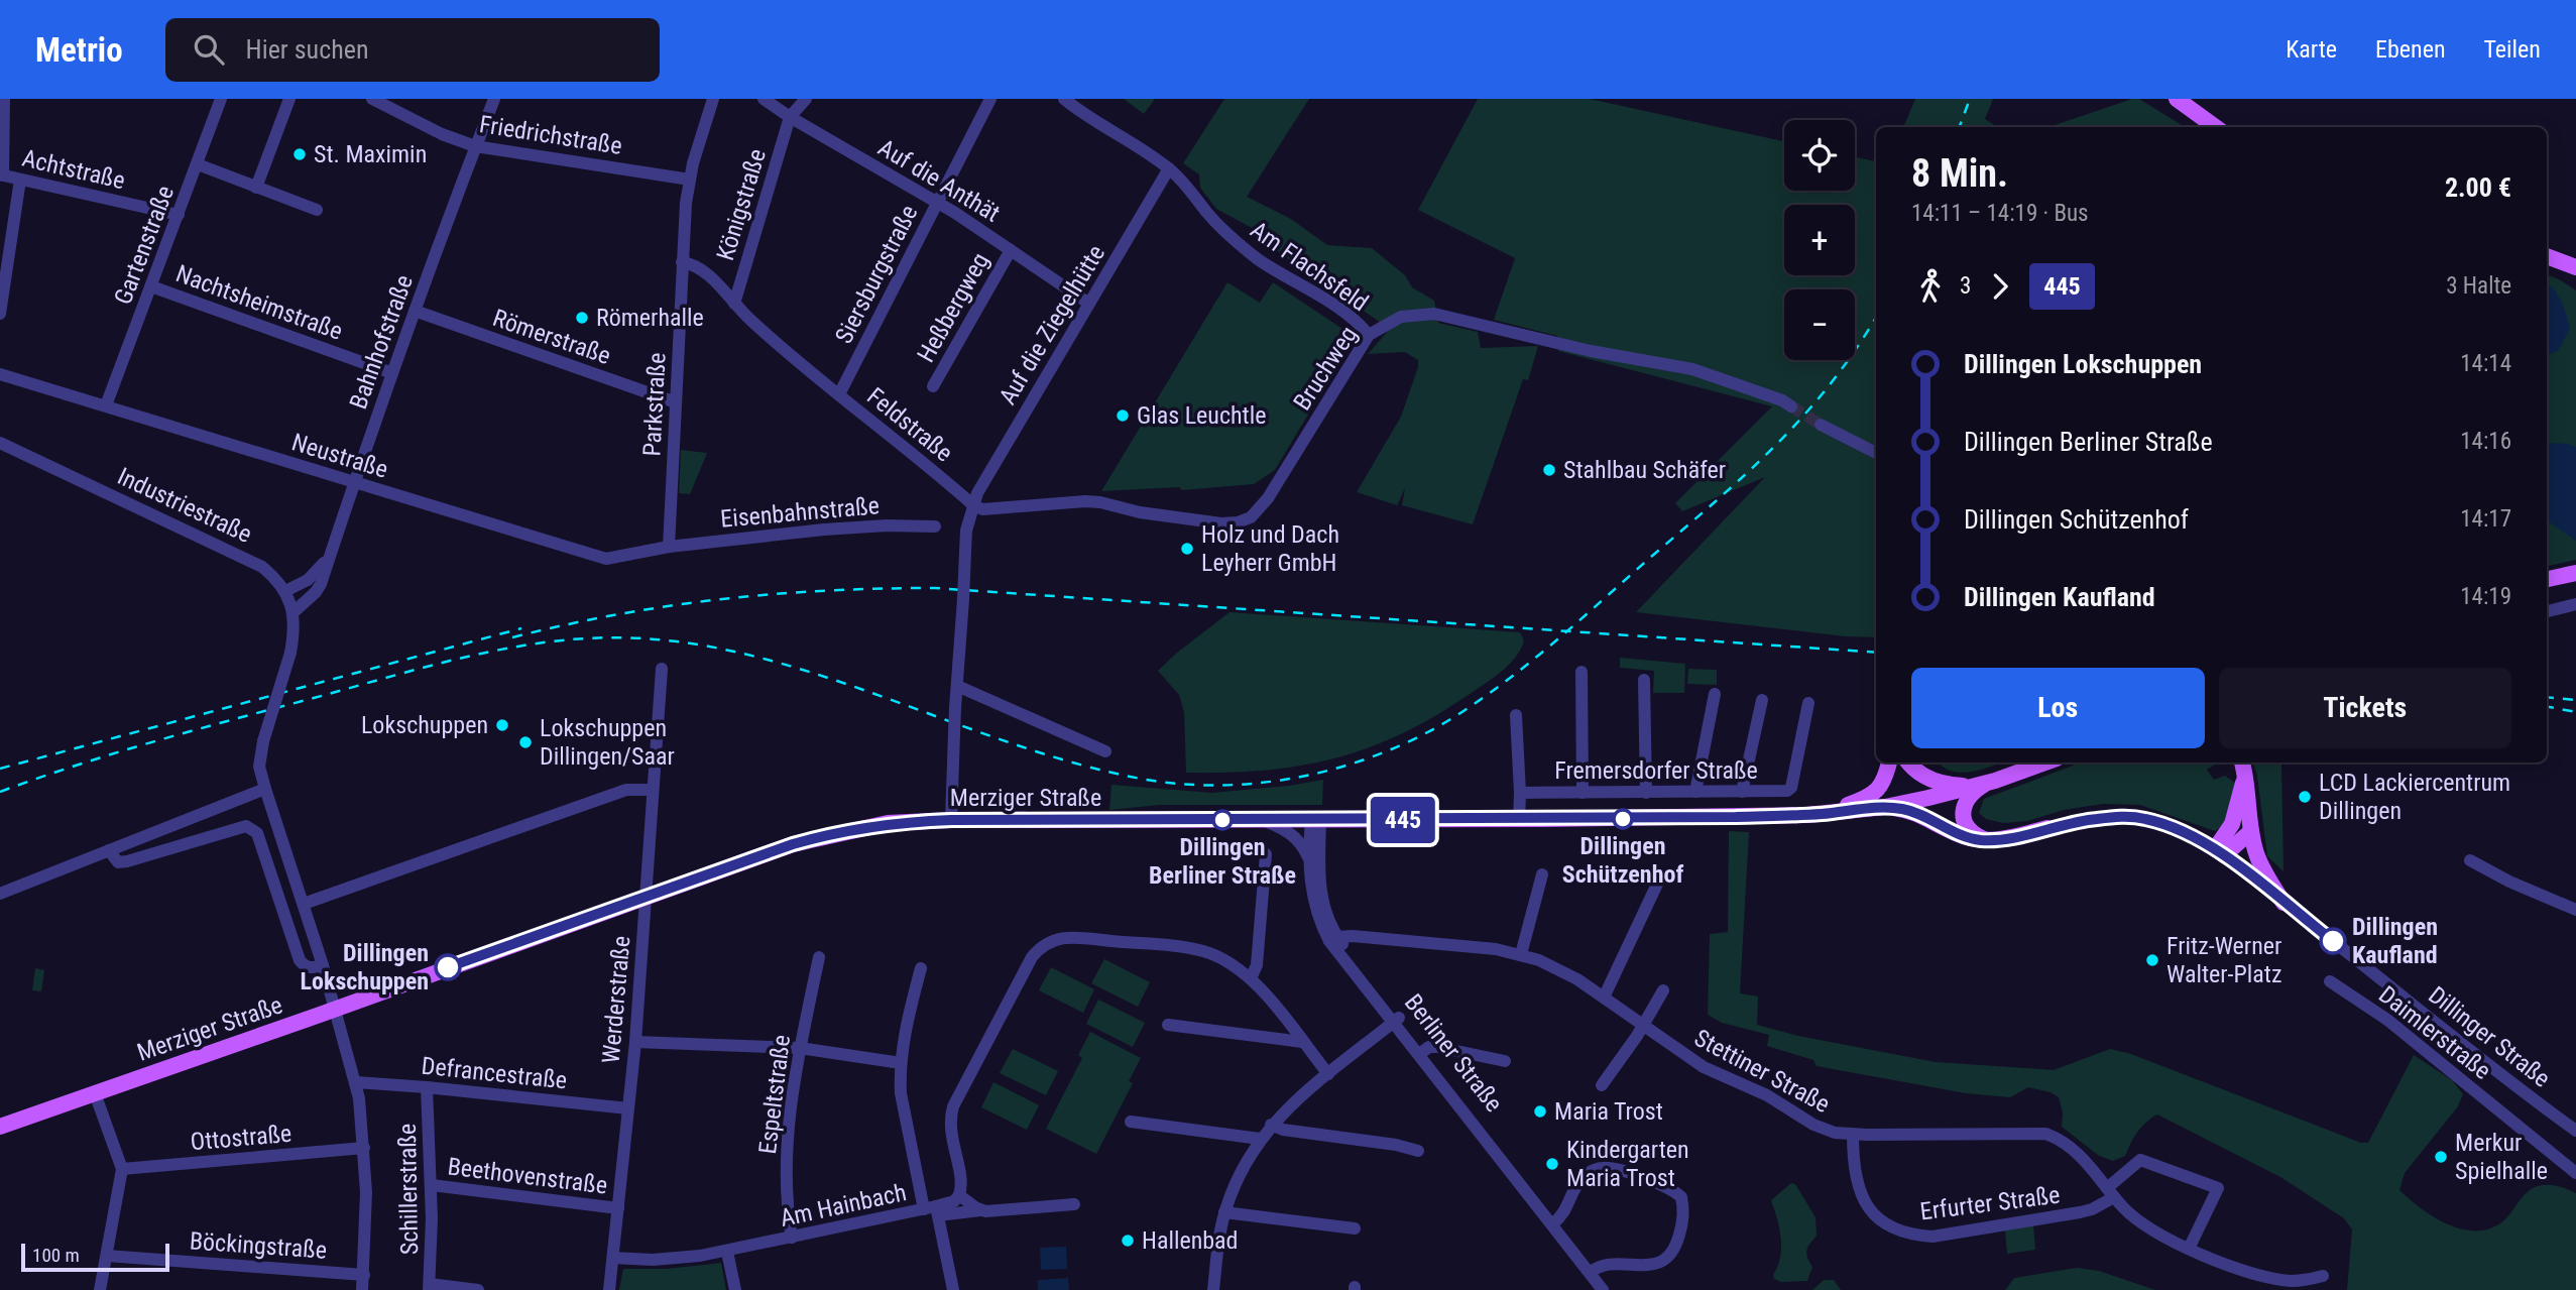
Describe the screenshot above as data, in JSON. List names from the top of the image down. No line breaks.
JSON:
{"streets":{"main road":["Merziger Straße"],"street":["Friedrichstraße","Achtstraße","Auf die Anthät","Königstraße","Gartenstraße","Am Flachsfeld","Siersburgstraße","Nachtsheimstraße","Heßbergweg","Auf die Ziegelhütte","Römerstraße","Bahnhofstraße","Bruchweg","Parkstraße","Feldstraße","Neustraße","Industriestraße","Eisenbahnstraße","Fremersdorfer Straße","Werderstraße","Daimlerstraße","Dillinger Straße","Berliner Straße","Stettiner Straße","Defrancestraße","Espeltstraße","Ottostraße","Beethovenstraße","Schillerstraße","Erfurter Straße","Am Hainbach","Böckingstraße"]},"crossings":[["Friedrichstraße","Bahnhofstraße"],["Friedrichstraße","Parkstraße"],["Achtstraße","Gartenstraße"],["Auf die Anthät","Königstraße"],["Auf die Anthät","Siersburgstraße"],["Auf die Anthät","Heßbergweg"],["Auf die Anthät","Auf die Ziegelhütte"],["Königstraße","Feldstraße"],["Gartenstraße","Nachtsheimstraße"],["Gartenstraße","Neustraße"],["Am Flachsfeld","Auf die Ziegelhütte"],["Am Flachsfeld","Bruchweg"],["Siersburgstraße","Feldstraße"],["Nachtsheimstraße","Bahnhofstraße"],["Auf die Ziegelhütte","Bruchweg"],["Auf die Ziegelhütte","Feldstraße"],["Römerstraße","Bahnhofstraße"],["Römerstraße","Parkstraße"],["Bahnhofstraße","Neustraße"],["Bahnhofstraße","Industriestraße"],["Bruchweg","Feldstraße"],["Parkstraße","Feldstraße"],["Parkstraße","Neustraße"],["Parkstraße","Eisenbahnstraße"],["Neustraße","Eisenbahnstraße"],["Merziger Straße","Werderstraße"],["Merziger Straße","Berliner Straße"],["Werderstraße","Defrancestraße"],["Werderstraße","Beethovenstraße"],["Werderstraße","Am Hainbach"],["Berliner Straße","Stettiner Straße"],["Stettiner Straße","Erfurter Straße"],["Defrancestraße","Schillerstraße"],["Espeltstraße","Am Hainbach"],["Beethovenstraße","Schillerstraße"]],"places":["St. Maximin","Römerhalle","Glas Leuchtle","Stahlbau Schäfer","Holz und Dach Leyherr GmbH","Lokschuppen","Lokschuppen Dillingen/Saar","LCD Lackiercentrum Dillingen","Dillingen Schützenhof","Dillingen Berliner Straße","Dillingen Kaufland","Fritz-Werner Walter-Platz","Dillingen Lokschuppen","Maria Trost","Merkur Spielhalle","Kindergarten Maria Trost","Hallenbad"],"lines":["bus line 445"],"scale_bar":"100 m","page":{"header":"Metrio","search":"Hier suchen","nav":["Karte","Ebenen","Teilen"],"on_map":"445","map_buttons":["+","−"],"heading":["8 Min.","14:11 – 14:19 · Bus","2.00 €"],"legs":["3","445","3 Halte"],"list":[{"name":"Dillingen Lokschuppen","value":"14:14"},{"name":"Dillingen Berliner Straße","value":"14:16"},{"name":"Dillingen Schützenhof","value":"14:17"},{"name":"Dillingen Kaufland","value":"14:19"}],"buttons":["Los","Tickets"],"scale":"100 m"}}
